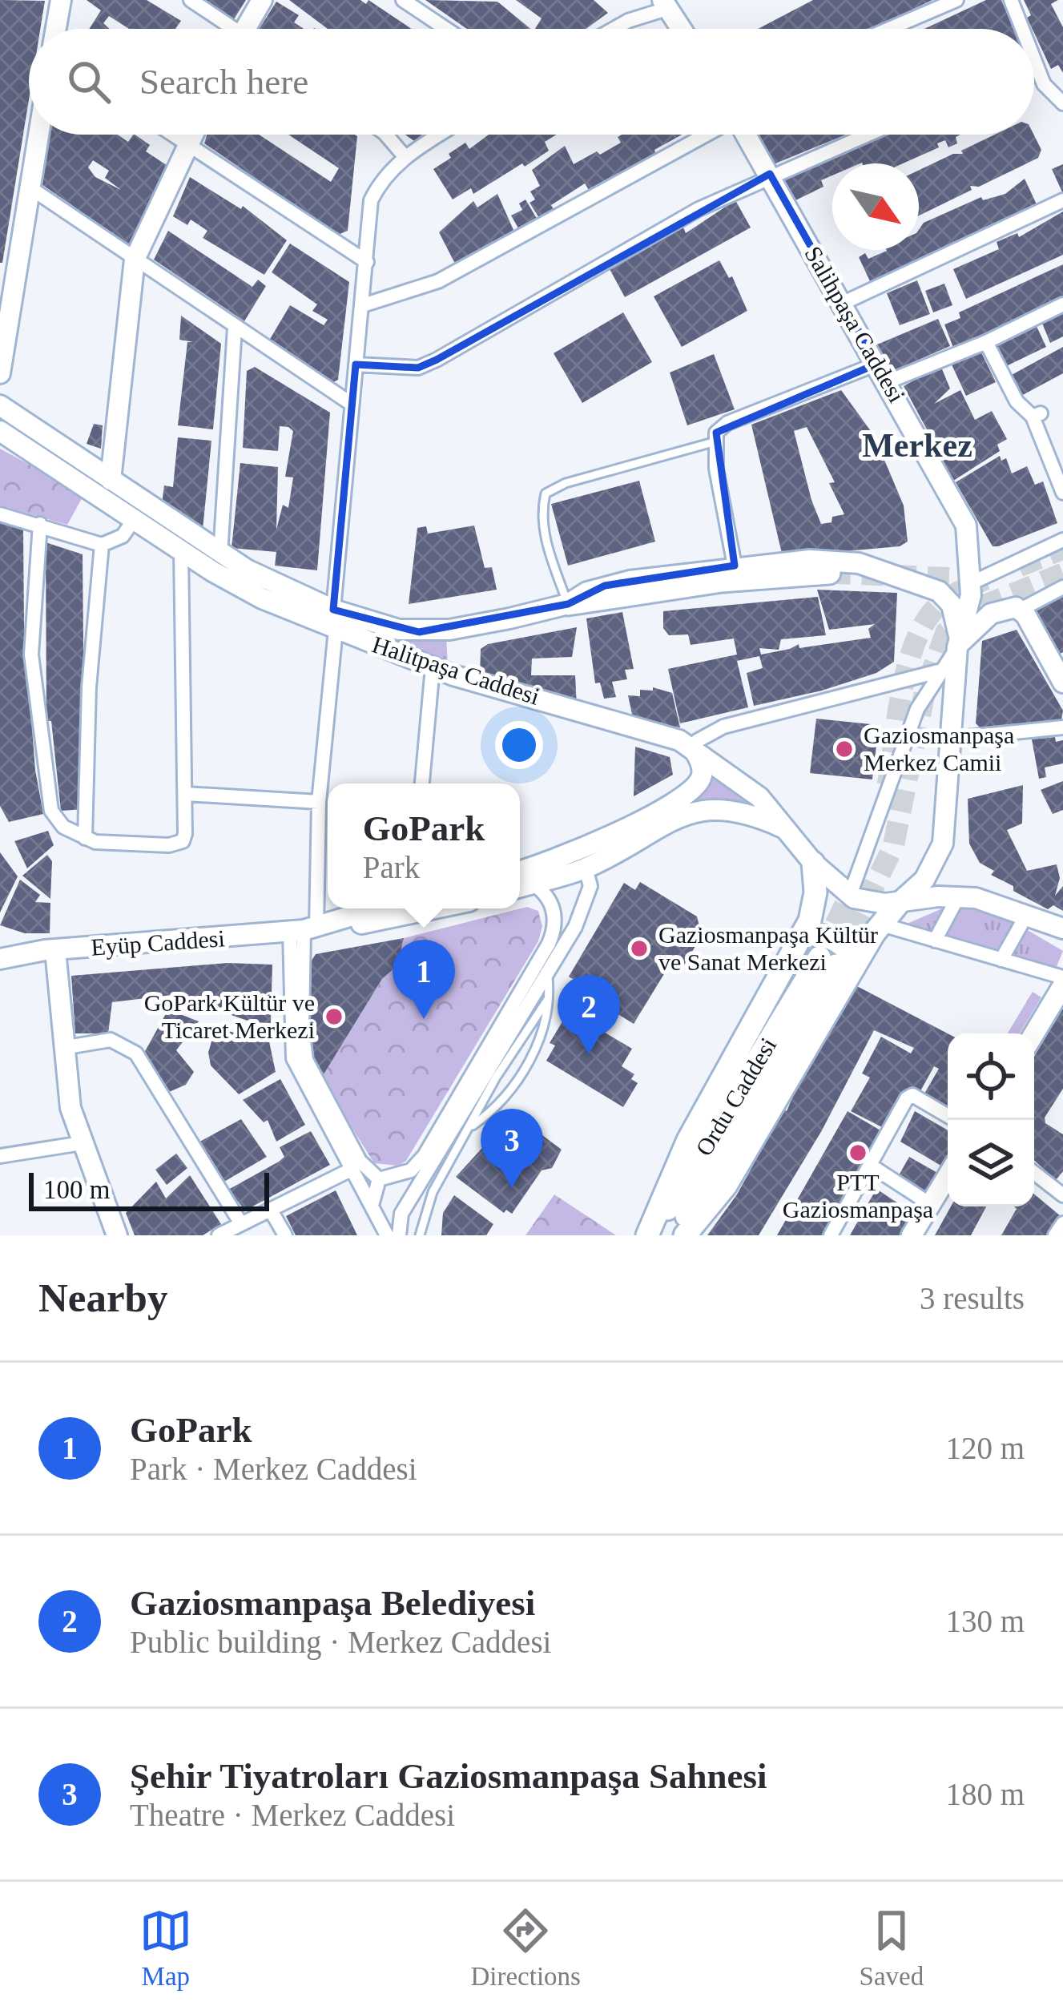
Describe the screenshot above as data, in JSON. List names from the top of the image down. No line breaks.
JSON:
{"streets":{"main road":["Salihpaşa Caddesi","Halitpaşa Caddesi","Eyüp Caddesi","Ordu Caddesi"]},"crossings":[["Salihpaşa Caddesi","Halitpaşa Caddesi"]],"districts":["Merkez"],"places":["Gaziosmanpaşa Merkez Camii","Gaziosmanpaşa Kültür ve Sanat Merkezi","GoPark Kültür ve Ticaret Merkezi","PTT Gaziosmanpaşa"],"scale_bar":"100 m","north":"bottom right","page":{"search":"Search here","popup":["GoPark","Park"],"pins":["1","2","3"],"scale":"100 m","heading":["Nearby","3 results"],"list":[{"mark":"1","name":"GoPark","note":"Park · Merkez Caddesi","value":"120 m"},{"mark":"2","name":"Gaziosmanpaşa Belediyesi","note":"Public building · Merkez Caddesi","value":"130 m"},{"mark":"3","name":"Şehir Tiyatroları Gaziosmanpaşa Sahnesi","note":"Theatre · Merkez Caddesi","value":"180 m"}],"nav":["Map","Directions","Saved"]}}
